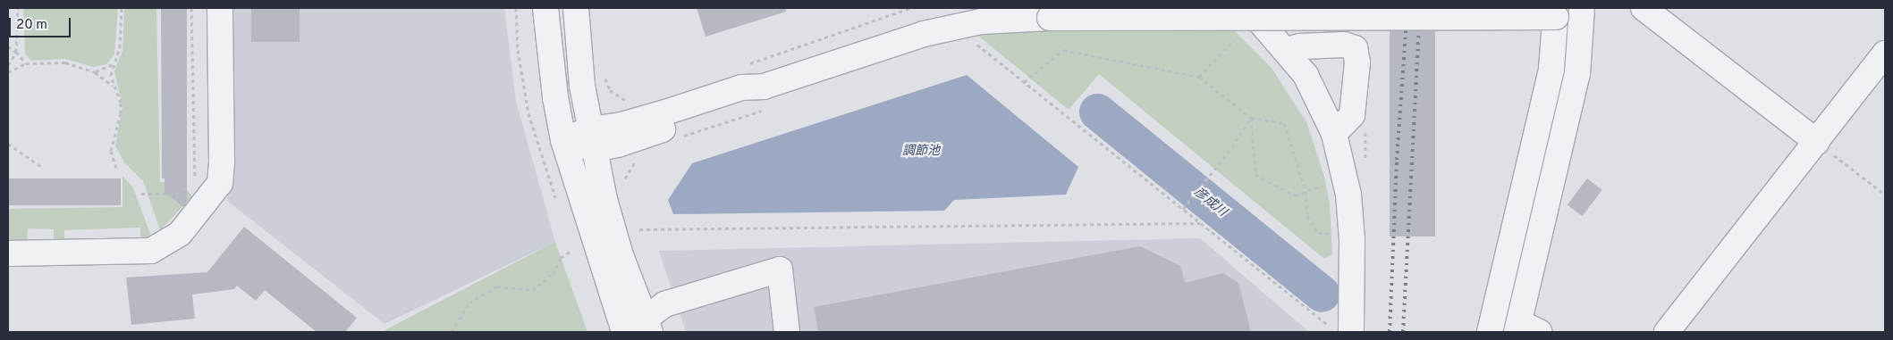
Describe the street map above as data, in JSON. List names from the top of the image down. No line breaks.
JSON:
{"water":["調節池","彦成川"],"scale_bar":"20 m"}
